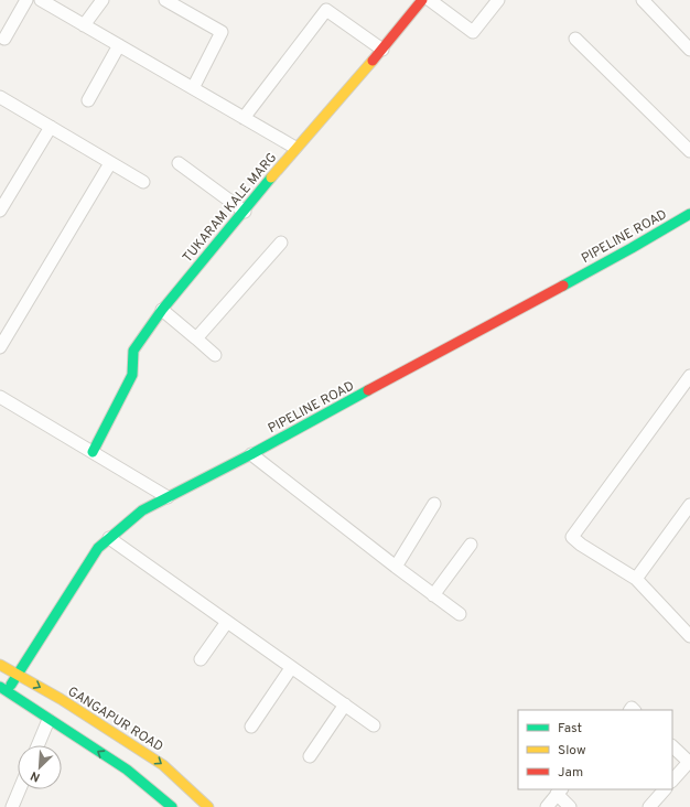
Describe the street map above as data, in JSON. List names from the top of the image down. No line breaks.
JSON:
{"streets":{"street":["TUKARAM KALE MARG","PIPELINE ROAD","GANGAPUR ROAD"]},"crossings":[["PIPELINE ROAD","GANGAPUR ROAD"]],"legend":["Fast","Slow","Jam"],"north":"bottom left"}
